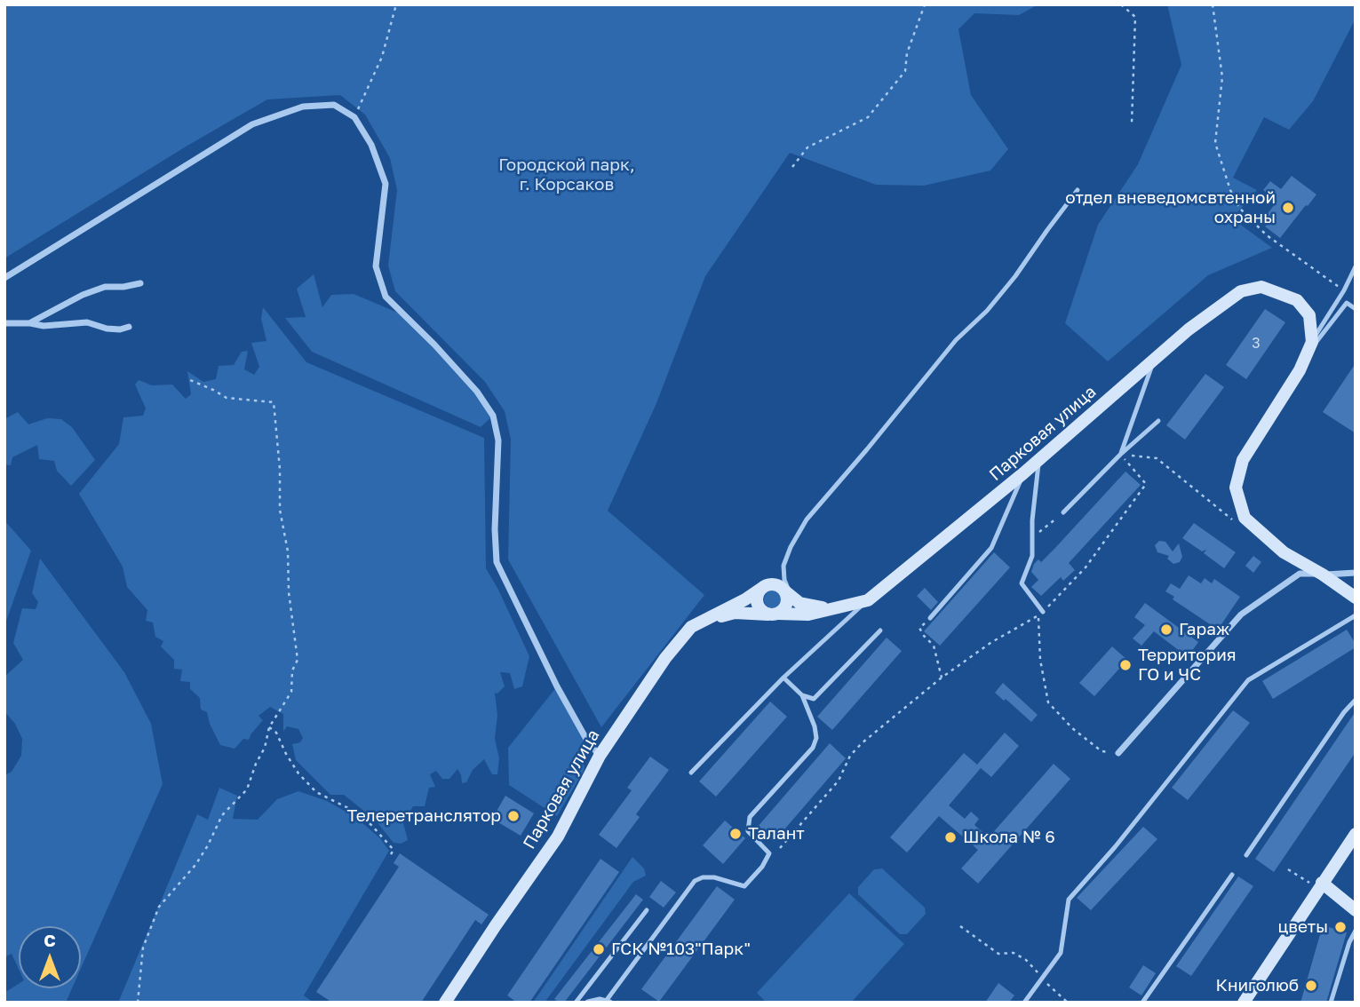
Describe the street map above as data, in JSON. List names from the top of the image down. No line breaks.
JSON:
{"streets":{"street":["Парковая улица"]},"parks":["Городской парк, г. Корсаков"],"places":["отдел вневедомсвтенной охраны","Гараж","Территория ГО и ЧС","Телеретранслятор","Талант","Школа № 6","цветы","ГСК №103\"Парк\"","Книголюб"],"house_numbers":["3"],"north":"top"}
